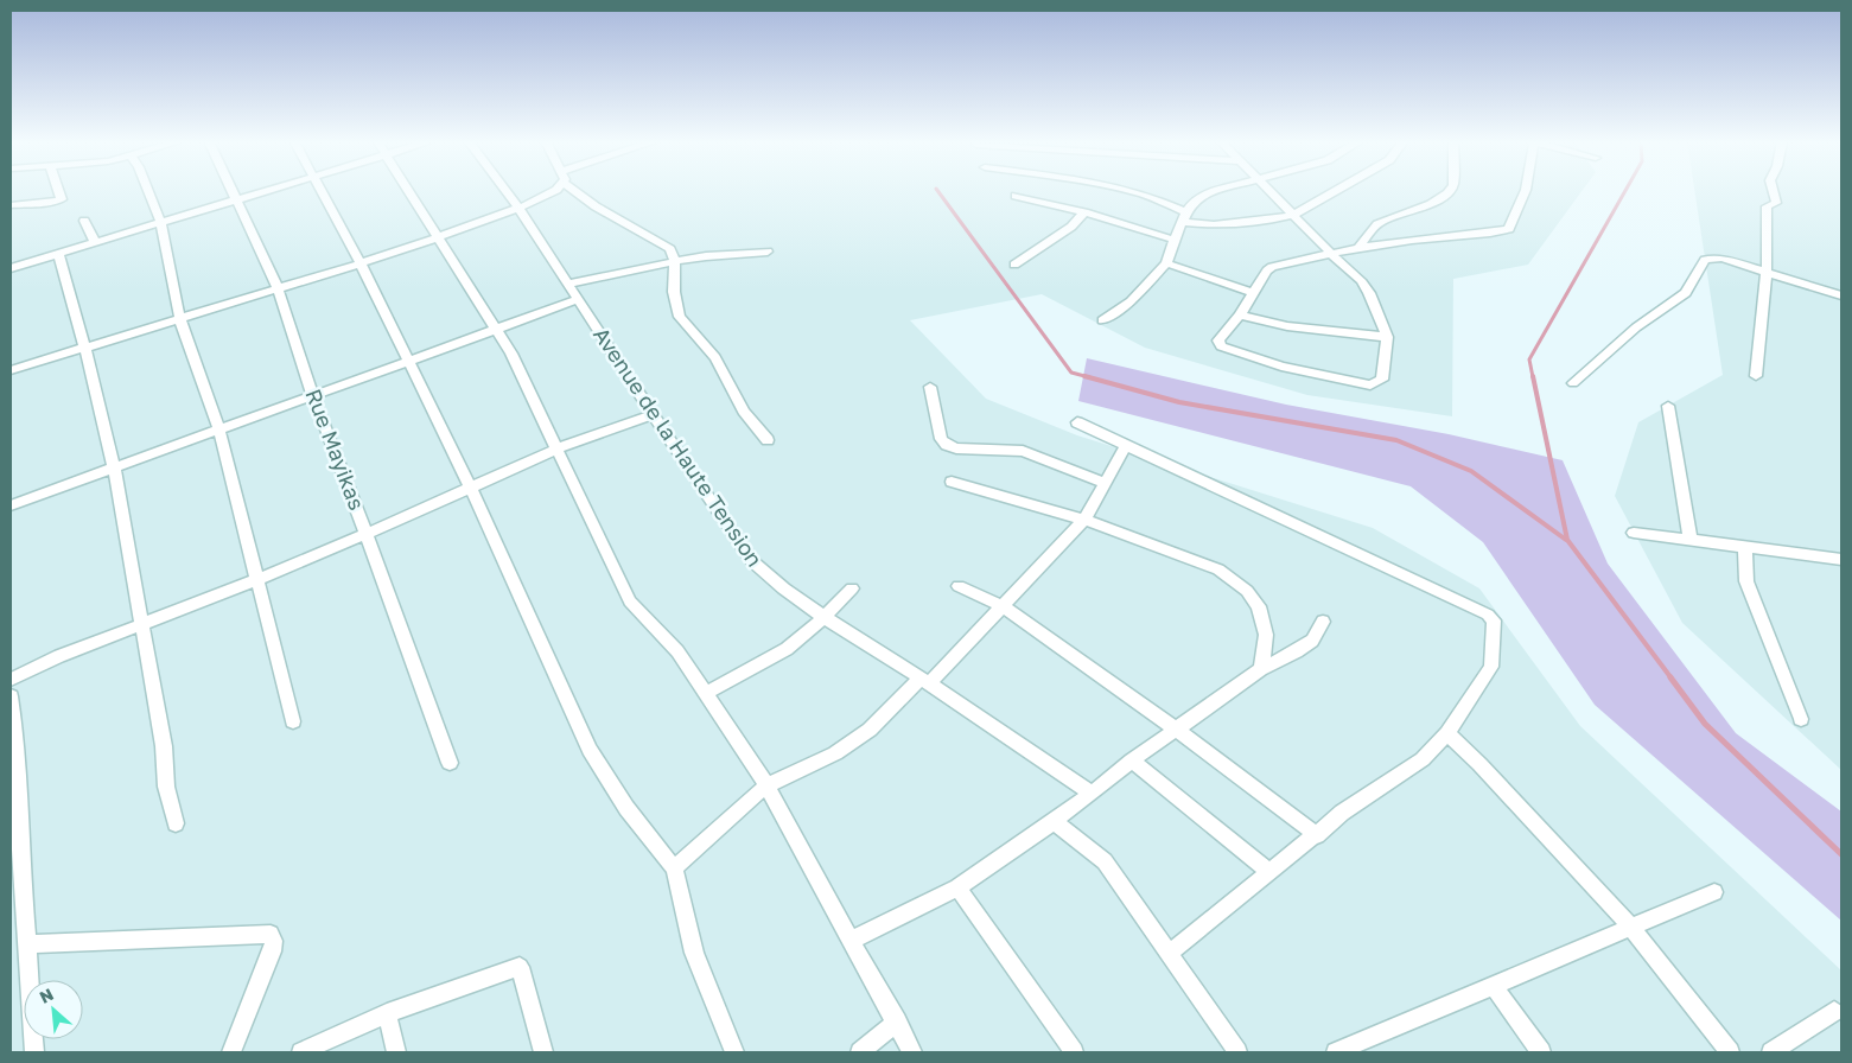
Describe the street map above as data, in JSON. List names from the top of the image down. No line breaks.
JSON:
{"streets":{"street":["Avenue de la Haute Tension","Rue Mayikas"]},"north":"top left"}
